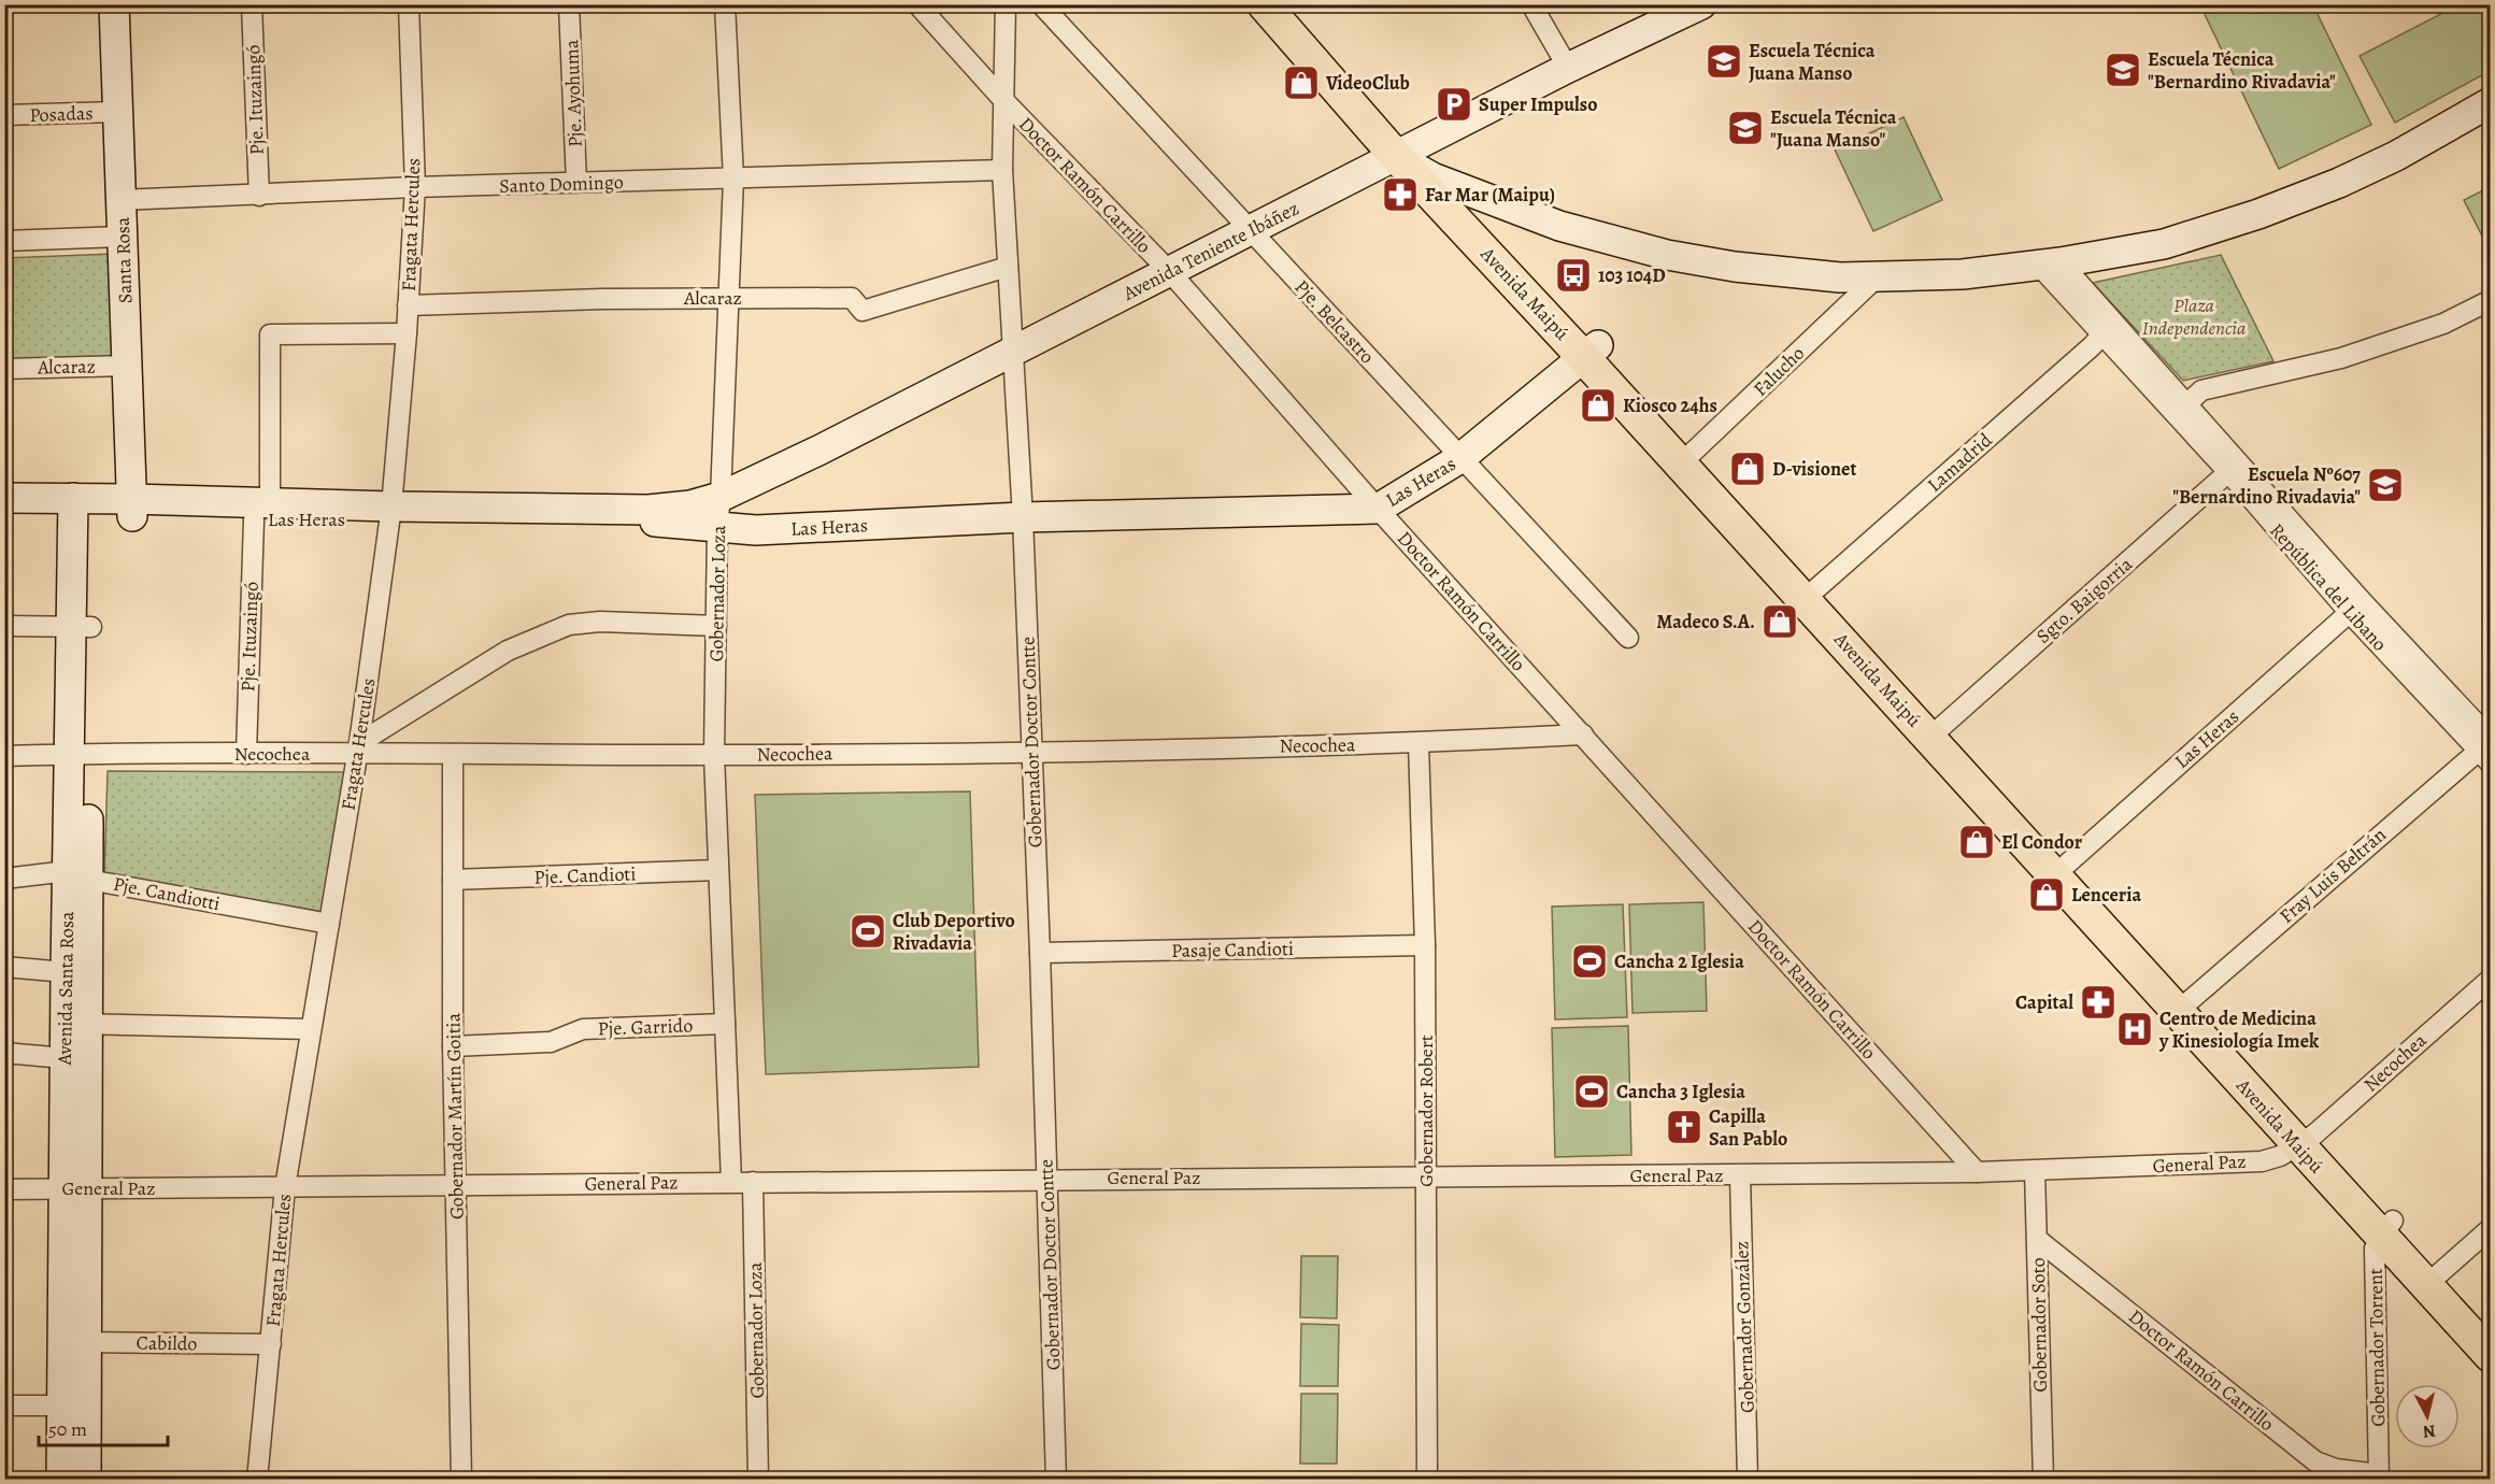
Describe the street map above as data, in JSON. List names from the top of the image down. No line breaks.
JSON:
{"streets":{"main road":["Avenida Maipú"],"street":["Pje. Ayohuma","Pje. Ituzaingó","Posadas","Santo Domingo","Doctor Ramón Carrillo","Fragata Hercules","Avenida Teniente Ibáñez","Santa Rosa","Alcaraz","Pje. Belcastro","Falucho","Lamadrid","Las Heras","República del Libano","Gobernador Loza","Sgto. Baigorria","Gobernador Doctor Contte","Necochea","Pje. Candioti","Fray Luis Beltrán","Pje. Candiotti","Pasaje Candioti","Avenida Santa Rosa","Pje. Garrido","Gobernador Robert","Gobernador Martín Goitia","General Paz","Gobernador Soto","Gobernador González","Cabildo","Gobernador Torrent"]},"crossings":[["Pje. Ayohuma","Santo Domingo"],["Pje. Ituzaingó","Santo Domingo"],["Pje. Ituzaingó","Fragata Hercules"],["Pje. Ituzaingó","Las Heras"],["Pje. Ituzaingó","Necochea"],["Posadas","Santa Rosa"],["Santo Domingo","Fragata Hercules"],["Santo Domingo","Santa Rosa"],["Santo Domingo","Gobernador Loza"],["Santo Domingo","Gobernador Doctor Contte"],["Doctor Ramón Carrillo","Avenida Teniente Ibáñez"],["Doctor Ramón Carrillo","Las Heras"],["Doctor Ramón Carrillo","Gobernador Doctor Contte"],["Doctor Ramón Carrillo","Necochea"],["Doctor Ramón Carrillo","General Paz"],["Doctor Ramón Carrillo","Gobernador Soto"],["Doctor Ramón Carrillo","Gobernador Torrent"],["Fragata Hercules","Alcaraz"],["Fragata Hercules","Las Heras"],["Fragata Hercules","Necochea"],["Fragata Hercules","Pje. Candiotti"],["Fragata Hercules","General Paz"],["Fragata Hercules","Cabildo"],["Avenida Teniente Ibáñez","Avenida Maipú"],["Avenida Teniente Ibáñez","Pje. Belcastro"],["Avenida Teniente Ibáñez","Las Heras"],["Avenida Teniente Ibáñez","Gobernador Loza"],["Avenida Teniente Ibáñez","Gobernador Doctor Contte"],["Santa Rosa","Alcaraz"],["Santa Rosa","Las Heras"],["Avenida Maipú","Falucho"],["Avenida Maipú","Lamadrid"],["Avenida Maipú","Las Heras"],["Avenida Maipú","Sgto. Baigorria"],["Avenida Maipú","Necochea"],["Avenida Maipú","Fray Luis Beltrán"],["Avenida Maipú","General Paz"],["Avenida Maipú","Gobernador Torrent"],["Alcaraz","Gobernador Loza"],["Alcaraz","Gobernador Doctor Contte"],["Pje. Belcastro","Las Heras"],["Lamadrid","República del Libano"],["Las Heras","República del Libano"],["Las Heras","Gobernador Loza"],["Las Heras","Gobernador Doctor Contte"],["Las Heras","Avenida Santa Rosa"],["República del Libano","Sgto. Baigorria"],["República del Libano","Fray Luis Beltrán"],["Gobernador Loza","Necochea"],["Gobernador Loza","Pje. Candioti"],["Gobernador Loza","Pje. Garrido"],["Gobernador Loza","General Paz"],["Gobernador Doctor Contte","Necochea"],["Gobernador Doctor Contte","Pasaje Candioti"],["Gobernador Doctor Contte","General Paz"],["Necochea","Avenida Santa Rosa"],["Necochea","Gobernador Robert"],["Necochea","Gobernador Martín Goitia"],["Necochea","General Paz"],["Pje. Candioti","Gobernador Martín Goitia"],["Pje. Candiotti","Avenida Santa Rosa"],["Pasaje Candioti","Gobernador Robert"],["Avenida Santa Rosa","General Paz"],["Avenida Santa Rosa","Cabildo"],["Pje. Garrido","Gobernador Martín Goitia"],["Gobernador Robert","General Paz"],["Gobernador Martín Goitia","General Paz"],["General Paz","Gobernador Soto"],["General Paz","Gobernador González"]],"parks":["Plaza Independencia"],"places":{"school or university":["Escuela Técnica Juana Manso","Escuela Técnica \"Bernardino Rivadavia\"","Escuela Técnica \"Juana Manso\"","Escuela Nº607 \"Bernardino Rivadavia\""],"shop":["VideoClub","Kiosco 24hs","D-visionet","Madeco S.A.","El Condor","Lenceria"],"parking":["Super Impulso"],"pharmacy":["Far Mar (Maipu)","Capital"],"bus stop":["103 104D"],"sports":["Club Deportivo Rivadavia","Cancha 2 Iglesia","Cancha 3 Iglesia"],"hospital":["Centro de Medicina y Kinesiología Imek"],"church":["Capilla San Pablo"]},"scale_bar":"50 m","north":"bottom"}
